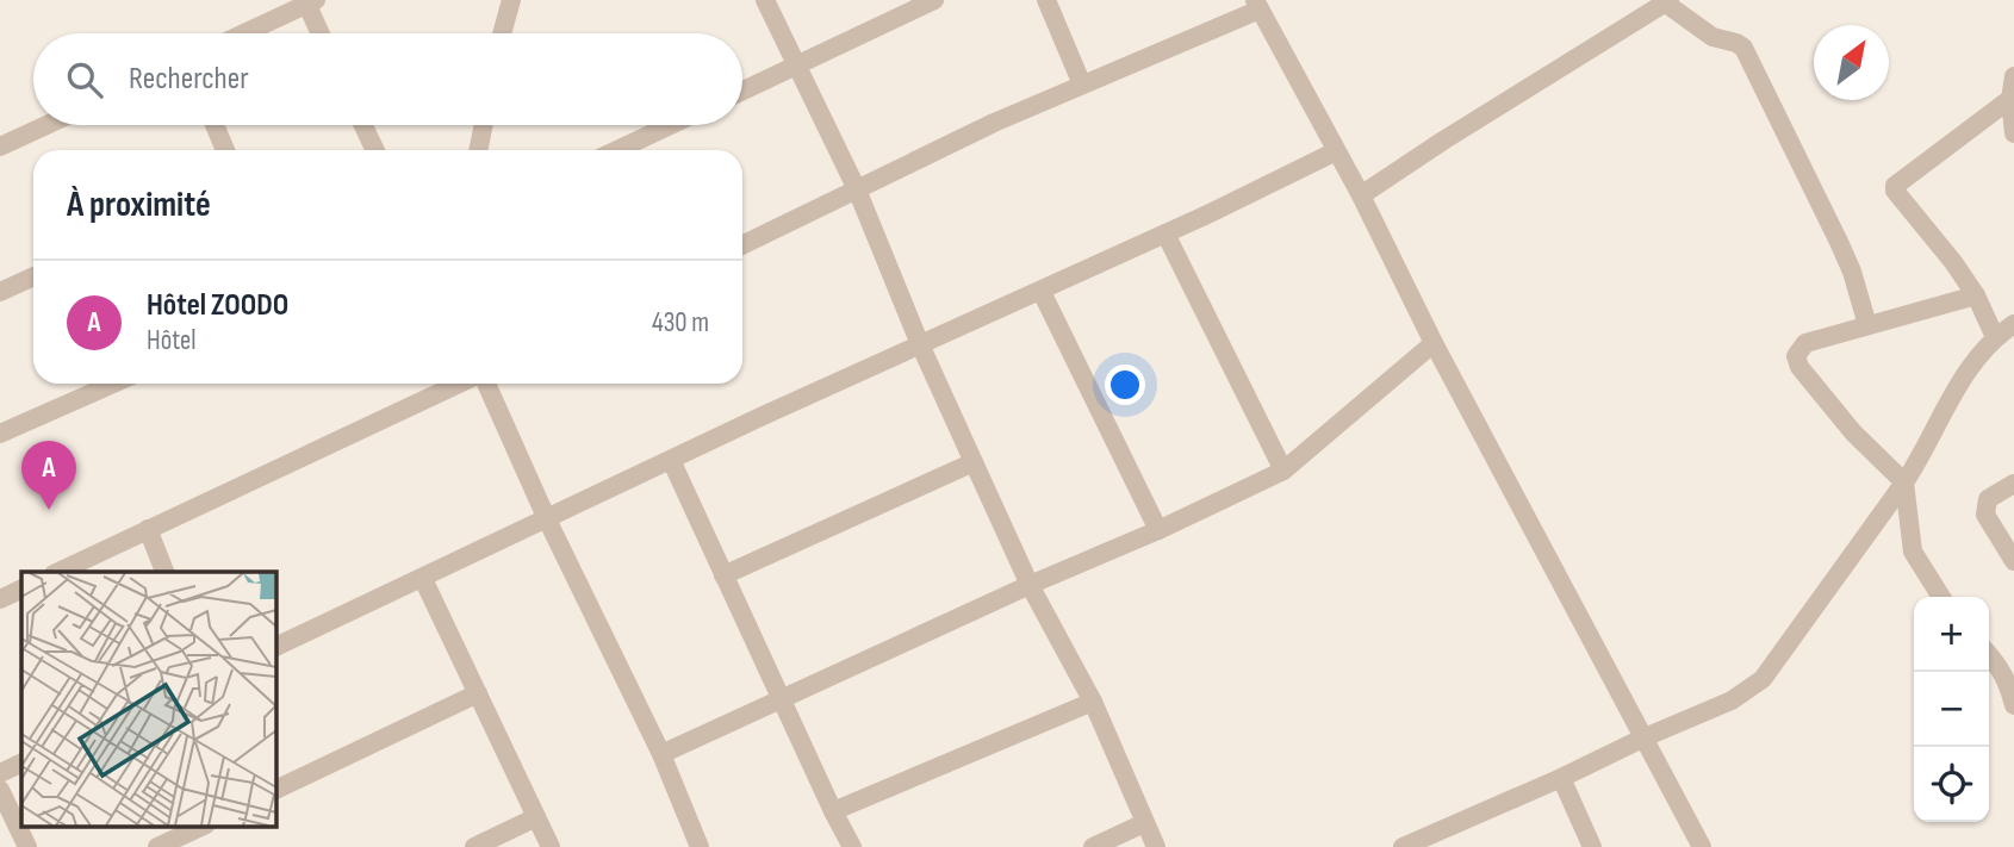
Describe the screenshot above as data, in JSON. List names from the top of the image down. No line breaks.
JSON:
{"north":"top right","page":{"search":"Rechercher","heading":"À proximité","list":[{"mark":"A","name":"Hôtel ZOODO","note":"Hôtel","value":"430 m"}],"pins":"A","map_buttons":["+","−"]}}
